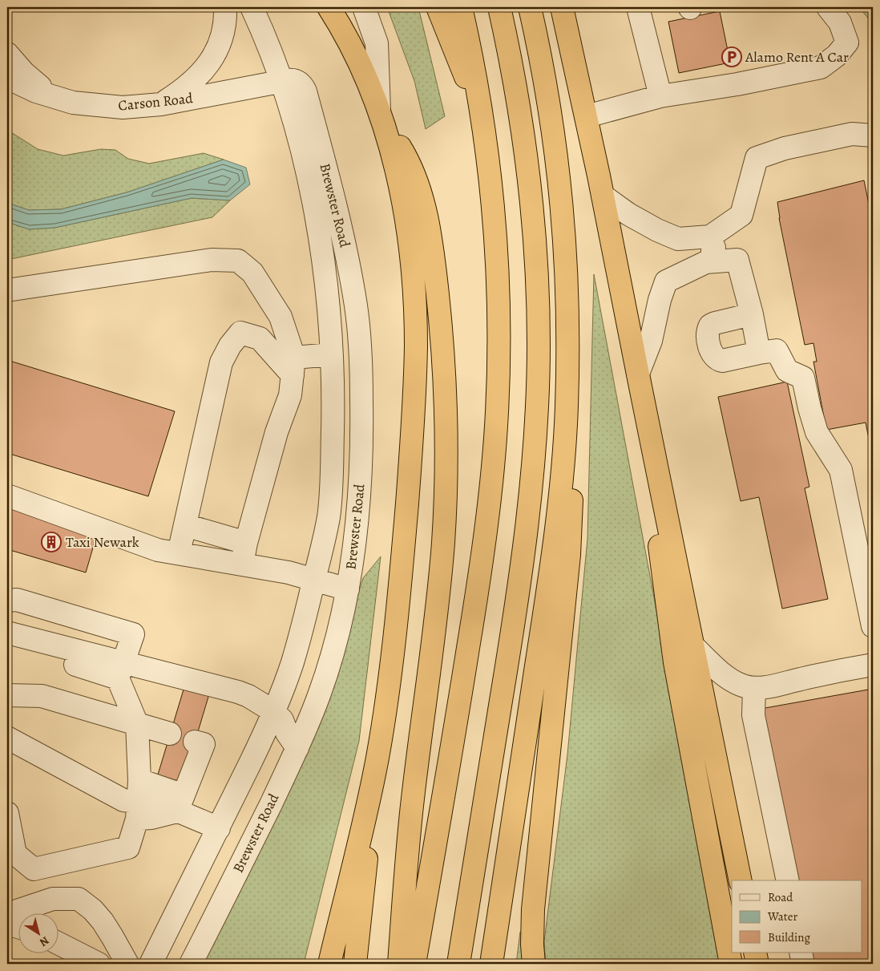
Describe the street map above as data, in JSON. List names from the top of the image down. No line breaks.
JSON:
{"streets":{"street":["Carson Road","Brewster Road"]},"crossings":[["Carson Road","Brewster Road"]],"places":{"parking":["Alamo Rent A Car"],"building":["Taxi Newark"]},"legend":["Road","Water","Building"],"north":"bottom right"}
